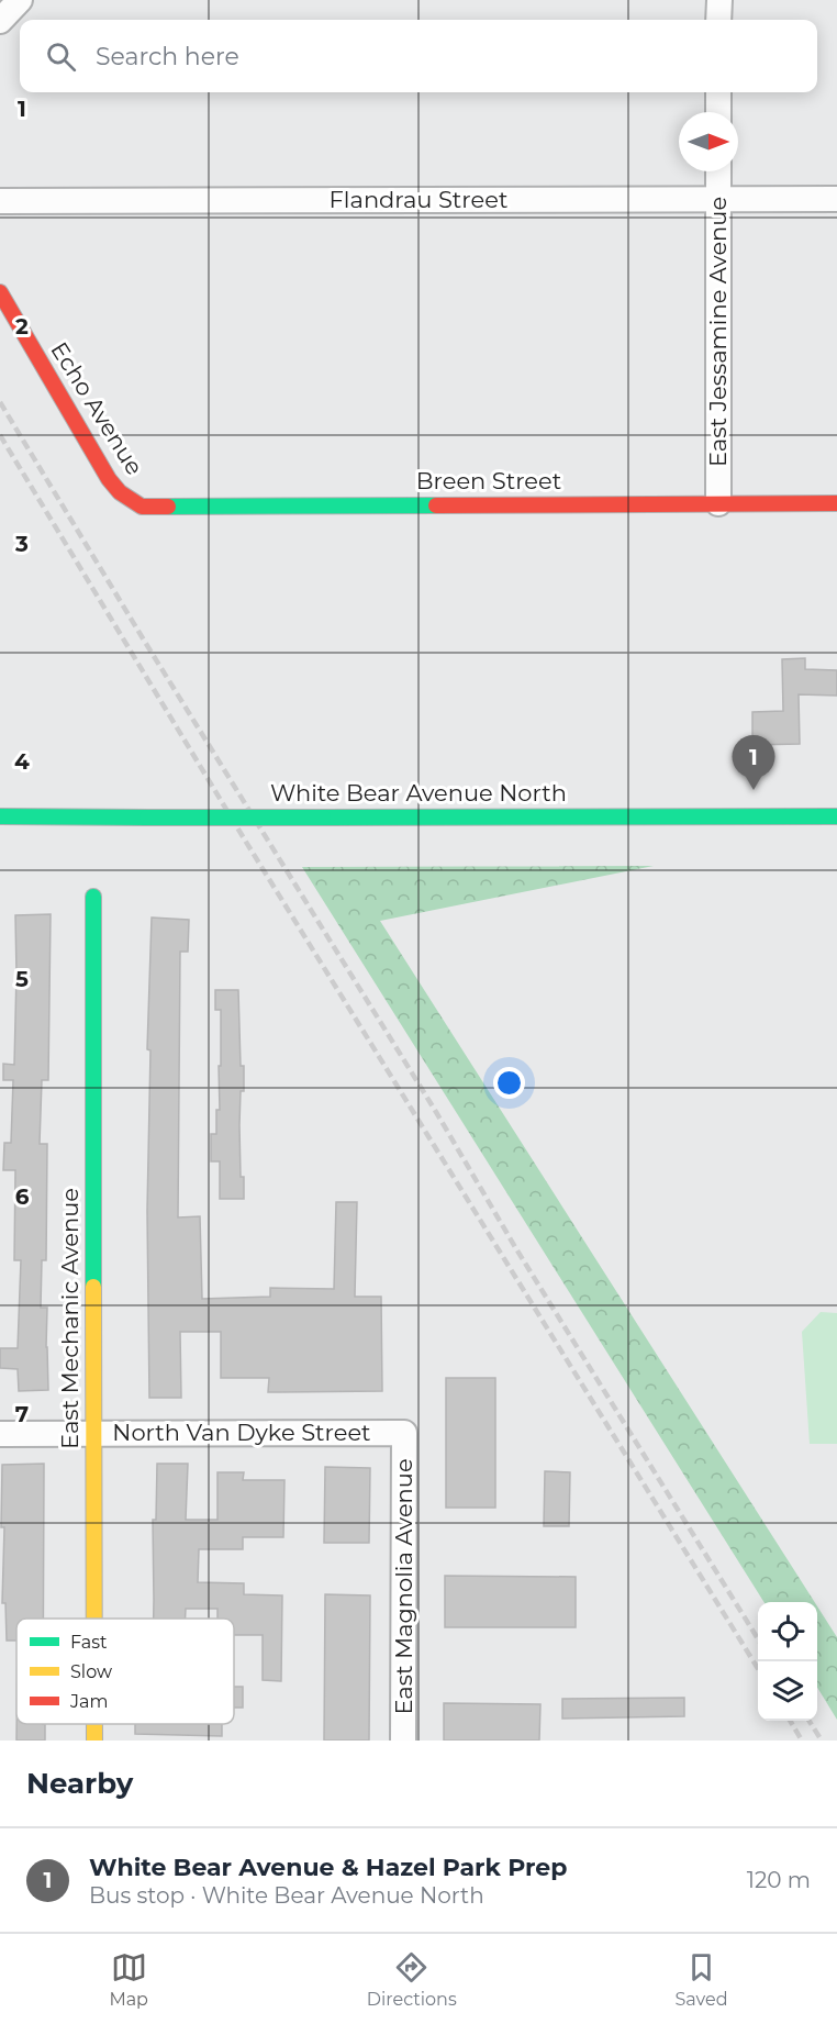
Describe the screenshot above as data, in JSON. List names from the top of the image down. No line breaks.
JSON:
{"streets":{"street":["Flandrau Street","East Jessamine Avenue","Echo Avenue","Breen Street","White Bear Avenue North","East Mechanic Avenue","North Van Dyke Street","East Magnolia Avenue"]},"crossings":[["Flandrau Street","East Jessamine Avenue"],["East Jessamine Avenue","Breen Street"],["Echo Avenue","Breen Street"],["East Mechanic Avenue","North Van Dyke Street"],["North Van Dyke Street","East Magnolia Avenue"]],"legend":["Fast","Slow","Jam"],"north":"right","page":{"search":"Search here","pins":"1","heading":"Nearby","list":[{"mark":"1","name":"White Bear Avenue & Hazel Park Prep","note":"Bus stop · White Bear Avenue North","value":"120 m"}],"nav":["Map","Directions","Saved"]},"grid":{"rows":["1","2","3","4","5","6","7"]}}
